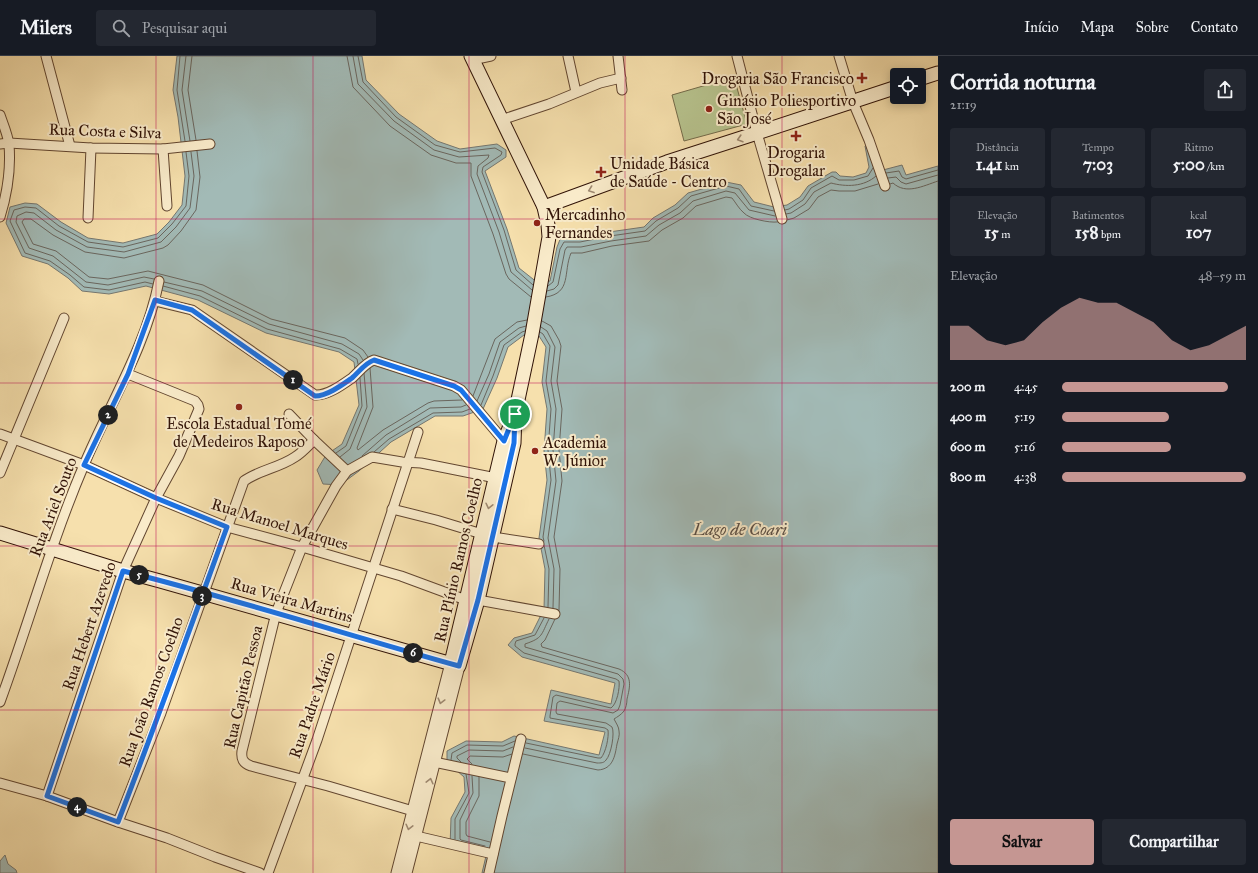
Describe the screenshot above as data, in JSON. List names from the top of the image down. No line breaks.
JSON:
{"streets":{"main road":["Rua Plínio Ramos Coelho","Rua Vieira Martins"],"street":["Rua Costa e Silva","Rua Ariel Souto","Rua Manoel Marques","Rua Hebert Azevedo","Rua Capitão Pessoa","Rua João Ramos Coelho","Rua Padre Mário"]},"crossings":[["Rua Ariel Souto","Rua Manoel Marques"],["Rua Ariel Souto","Rua Vieira Martins"],["Rua Ariel Souto","Rua Hebert Azevedo"],["Rua Manoel Marques","Rua Plínio Ramos Coelho"],["Rua Manoel Marques","Rua Hebert Azevedo"],["Rua Manoel Marques","Rua Capitão Pessoa"],["Rua Manoel Marques","Rua João Ramos Coelho"],["Rua Manoel Marques","Rua Padre Mário"],["Rua Plínio Ramos Coelho","Rua Vieira Martins"],["Rua Vieira Martins","Rua Hebert Azevedo"],["Rua Vieira Martins","Rua Capitão Pessoa"],["Rua Vieira Martins","Rua João Ramos Coelho"],["Rua Vieira Martins","Rua Padre Mário"],["Rua Capitão Pessoa","Rua Padre Mário"]],"water":["Lago de Coari"],"places":{"health":["Drogaria São Francisco","Drogaria Drogalar","Unidade Básica de Saúde - Centro"],"other":["Ginásio Poliesportivo São José","Mercadinho Fernandes","Escola Estadual Tomé de Medeiros Raposo","Academia W. Júnior"]},"page":{"header":"Milers","search":"Pesquisar aqui","nav":["Início","Mapa","Sobre","Contato"],"heading":["Corrida noturna","21:19"],"stats":[["Distância","1.41 km"],["Tempo","7:03"],["Ritmo","5:00 /km"],["Elevação","15 m"],["Batimentos","158 bpm"],["kcal","107"]],"chart":["Elevação","48–59 m"],"pins":["1","2","5","3","6","4"],"list":[{"name":"200 m","note":"4:45"},{"name":"400 m","note":"5:19"},{"name":"600 m","note":"5:16"},{"name":"800 m","note":"4:38"}],"buttons":["Salvar","Compartilhar"]}}
